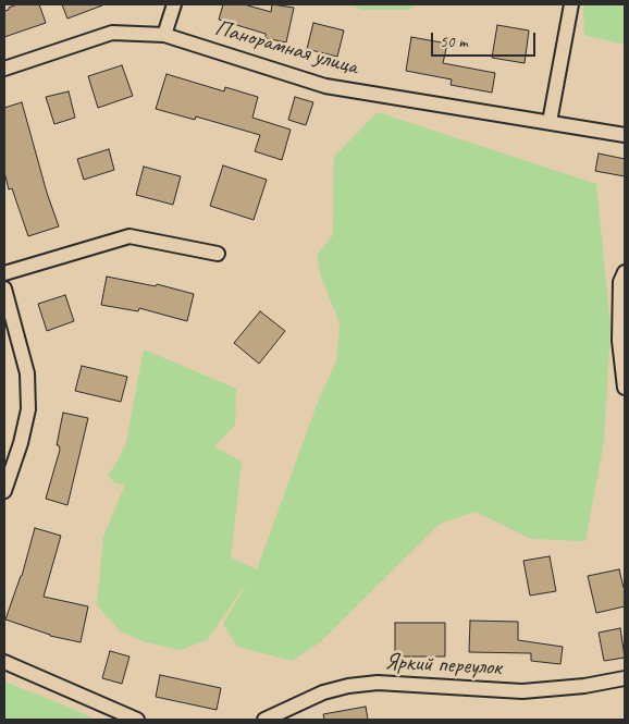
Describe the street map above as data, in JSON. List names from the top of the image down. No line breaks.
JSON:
{"streets":{"street":["Панорамная улица","Яркий переулок"]},"scale_bar":"50 m"}
